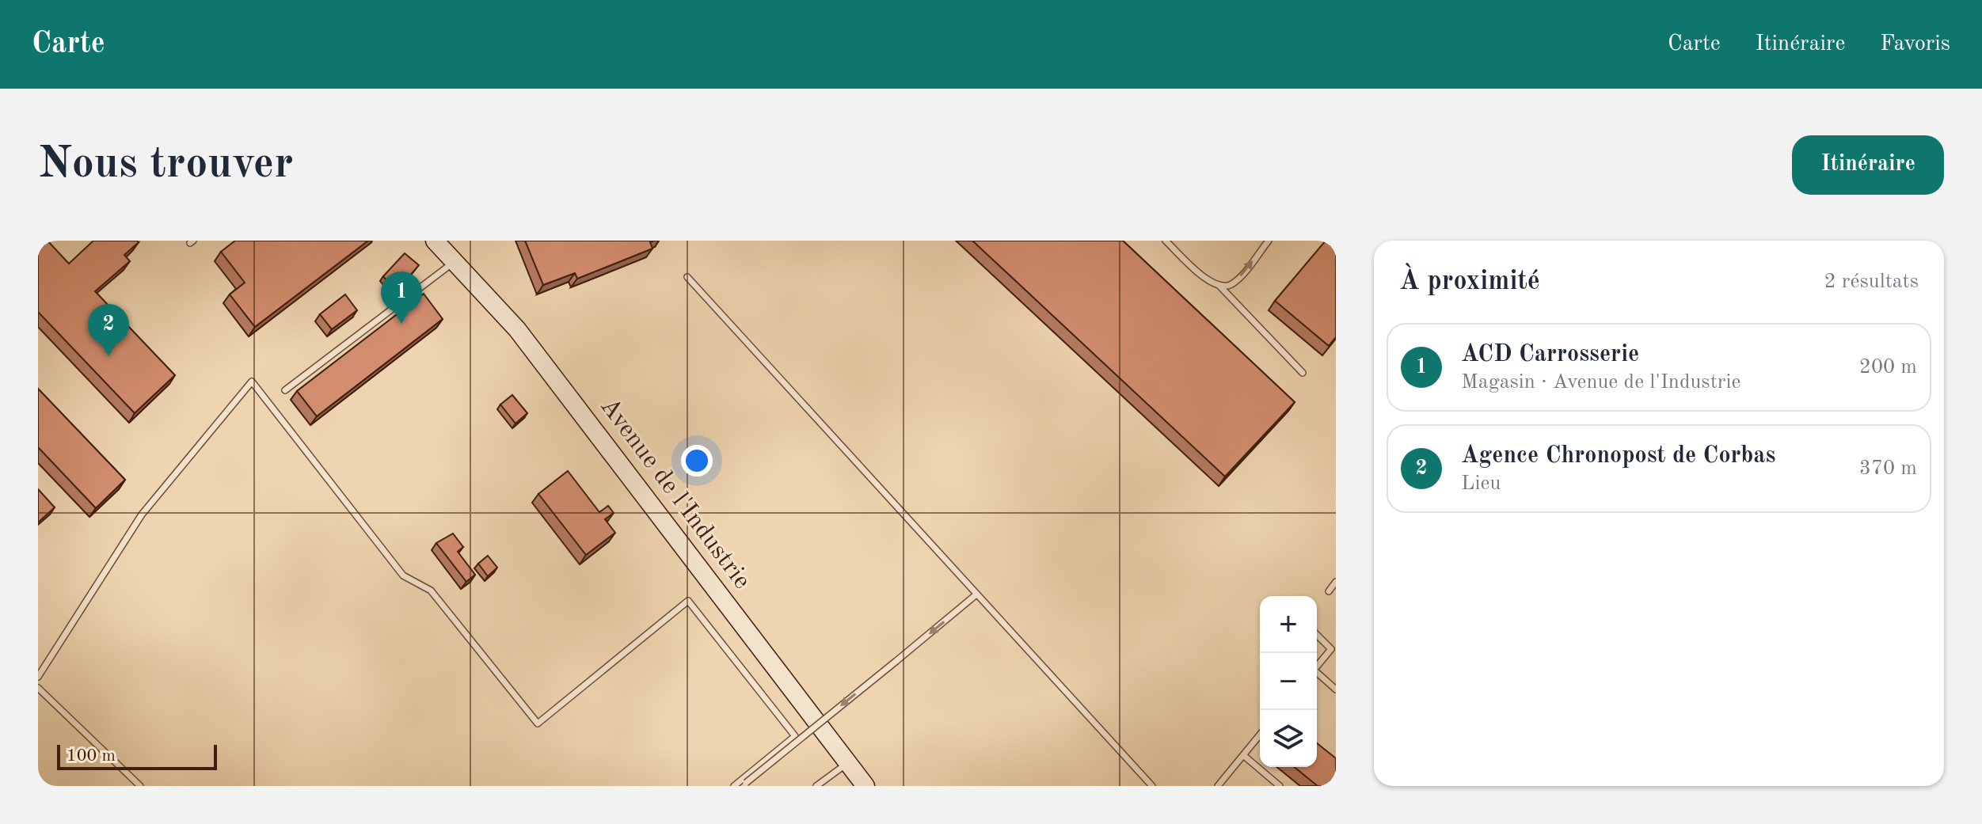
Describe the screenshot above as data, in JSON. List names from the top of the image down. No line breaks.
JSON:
{"streets":{"street":["Avenue de l'Industrie"]},"scale_bar":"100 m","page":{"header":"Carte","nav":["Carte","Itinéraire","Favoris"],"buttons":"Itinéraire","title":"Nous trouver","heading":["À proximité","2 résultats"],"pins":["1","2"],"list":[{"mark":"1","name":"ACD Carrosserie","note":"Magasin · Avenue de l'Industrie","value":"200 m"},{"mark":"2","name":"Agence Chronopost de Corbas","note":"Lieu","value":"370 m"}],"map_buttons":["+","−"],"scale":"100 m"}}
